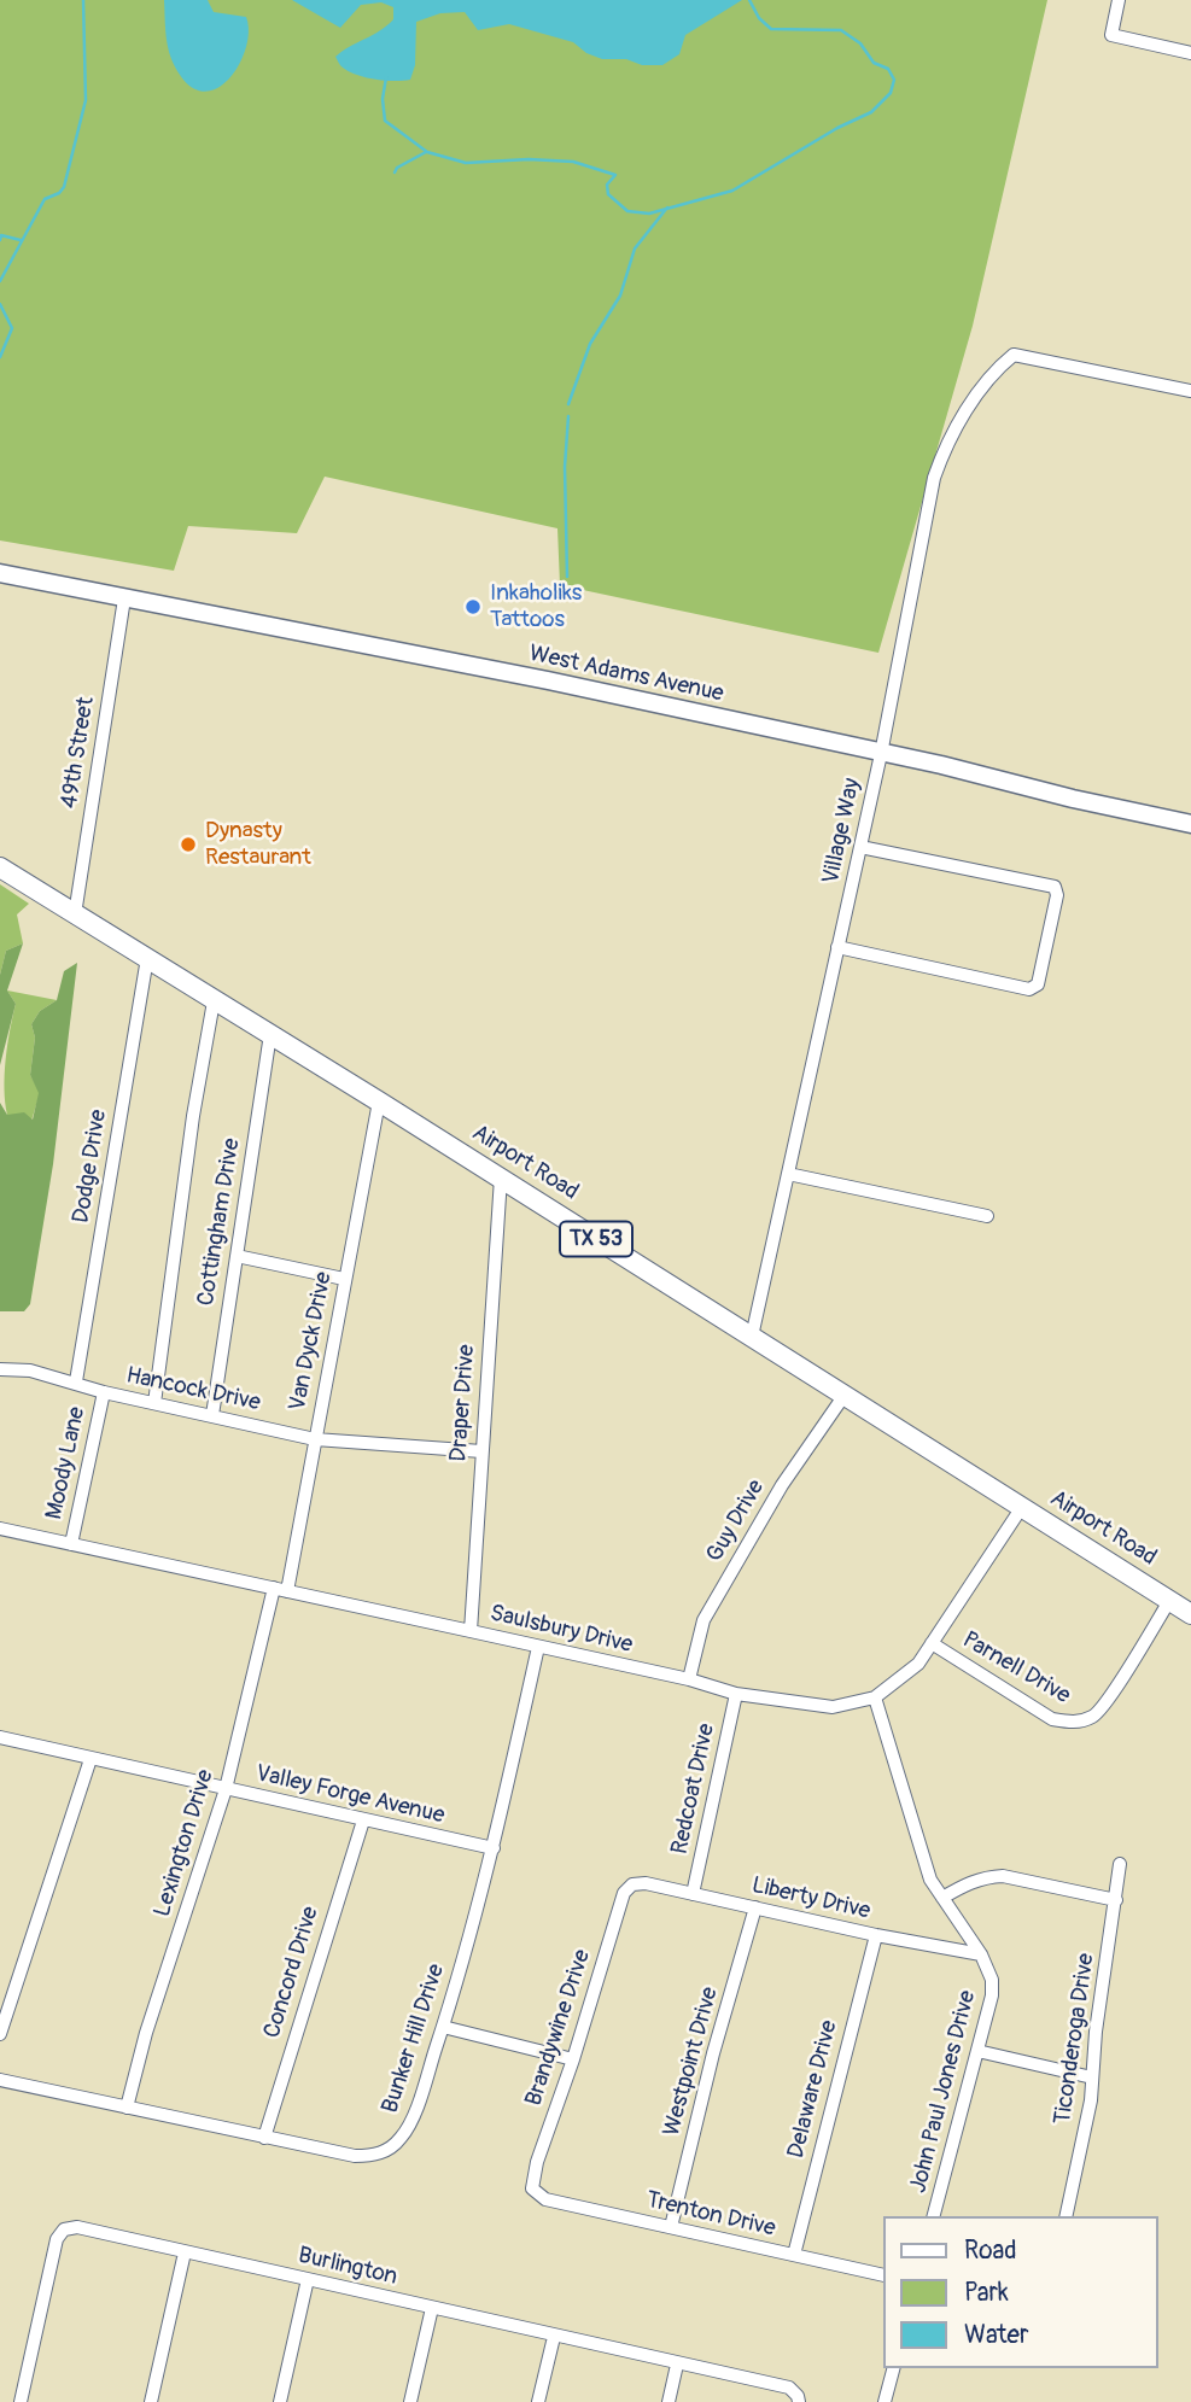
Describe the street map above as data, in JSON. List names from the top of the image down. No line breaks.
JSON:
{"streets":{"main road":["West Adams Avenue","Airport Road","TX 53"],"street":["49th Street","Village Way","Dodge Drive","Cottingham Drive","Van Dyck Drive","Hancock Drive","Draper Drive","Moody Lane","Guy Drive","Saulsbury Drive","Parnell Drive","Redcoat Drive","Valley Forge Avenue","Lexington Drive","Liberty Drive","Concord Drive","Brandywine Drive","Bunker Hill Drive","Ticonderoga Drive","Westpoint Drive","Delaware Drive","John Paul Jones Drive","Trenton Drive","Burlington"]},"crossings":[["West Adams Avenue","49th Street"],["West Adams Avenue","Village Way"],["49th Street","Airport Road"],["Village Way","Airport Road"],["Airport Road","Dodge Drive"],["Airport Road","Cottingham Drive"],["Airport Road","Van Dyck Drive"],["Airport Road","Draper Drive"],["Airport Road","Guy Drive"],["Airport Road","Saulsbury Drive"],["Airport Road","Parnell Drive"],["Dodge Drive","Hancock Drive"],["Cottingham Drive","Hancock Drive"],["Van Dyck Drive","Hancock Drive"],["Van Dyck Drive","Saulsbury Drive"],["Hancock Drive","Draper Drive"],["Hancock Drive","Moody Lane"],["Draper Drive","Saulsbury Drive"],["Moody Lane","Saulsbury Drive"],["Guy Drive","Saulsbury Drive"],["Saulsbury Drive","Parnell Drive"],["Saulsbury Drive","Redcoat Drive"],["Saulsbury Drive","Lexington Drive"],["Saulsbury Drive","Bunker Hill Drive"],["Saulsbury Drive","John Paul Jones Drive"],["Redcoat Drive","Liberty Drive"],["Valley Forge Avenue","Lexington Drive"],["Valley Forge Avenue","Concord Drive"],["Valley Forge Avenue","Bunker Hill Drive"],["Lexington Drive","Bunker Hill Drive"],["Liberty Drive","Brandywine Drive"],["Liberty Drive","Westpoint Drive"],["Liberty Drive","Delaware Drive"],["Liberty Drive","John Paul Jones Drive"],["Concord Drive","Bunker Hill Drive"],["Brandywine Drive","Trenton Drive"],["Westpoint Drive","Trenton Drive"],["Delaware Drive","Trenton Drive"]],"places":["Inkaholiks Tattoos","Dynasty Restaurant"],"legend":["Road","Park","Water"]}
